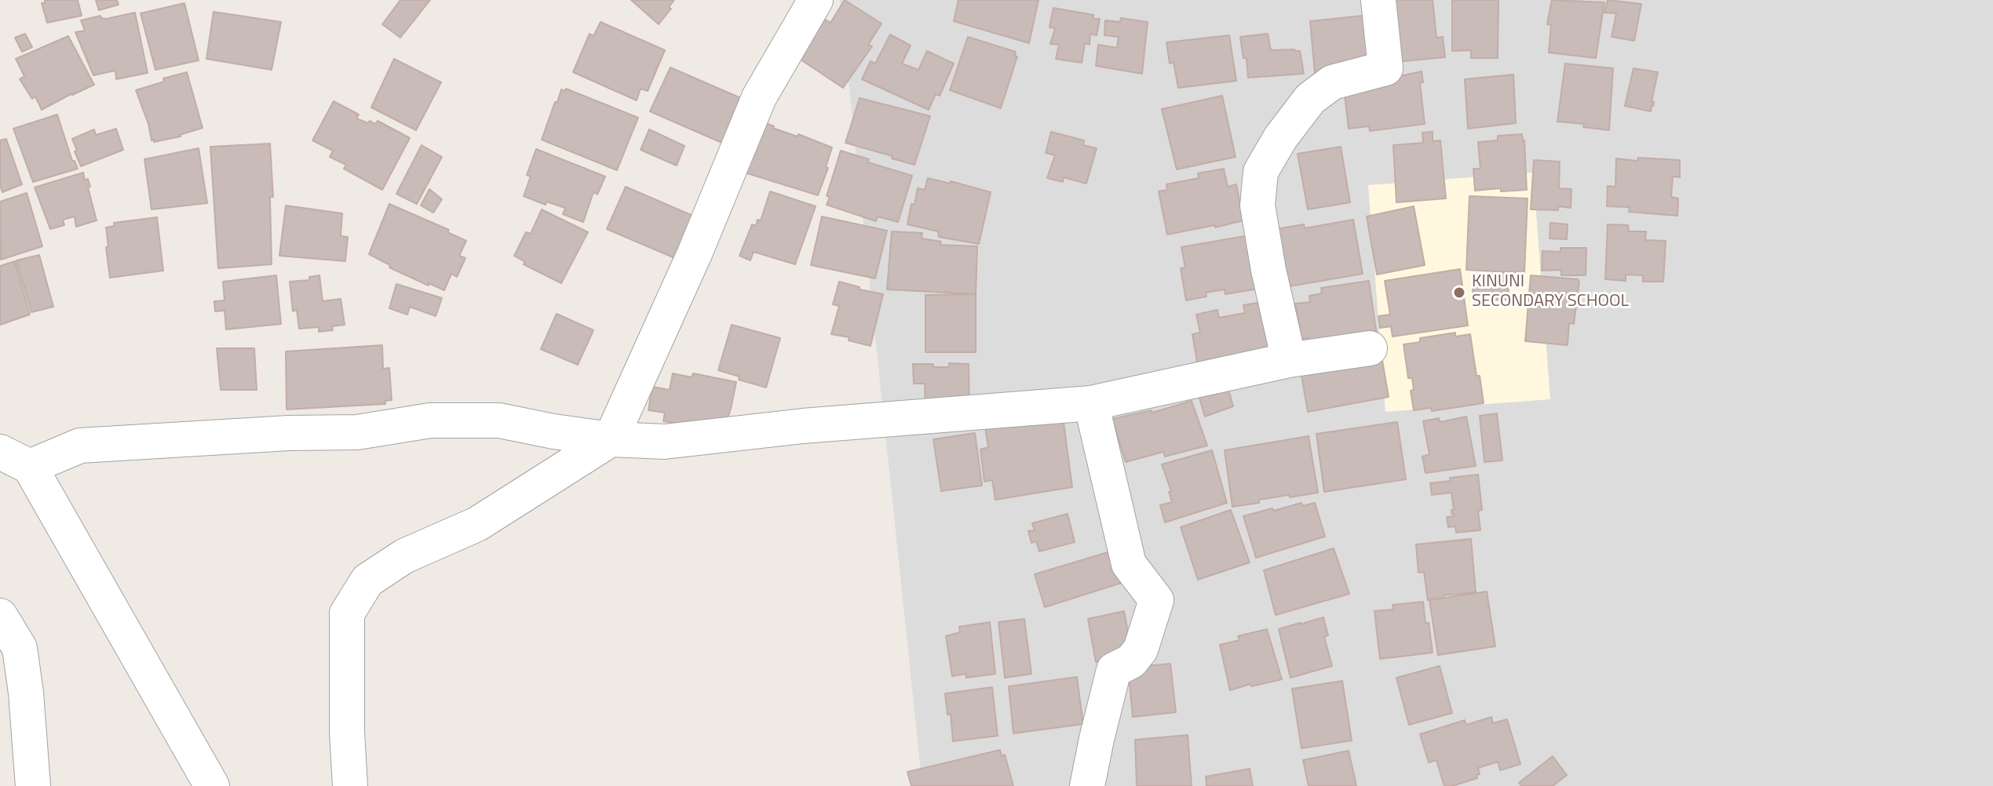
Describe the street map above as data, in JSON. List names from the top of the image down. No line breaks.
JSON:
{"places":["KINUNI SECONDARY SCHOOL"]}
